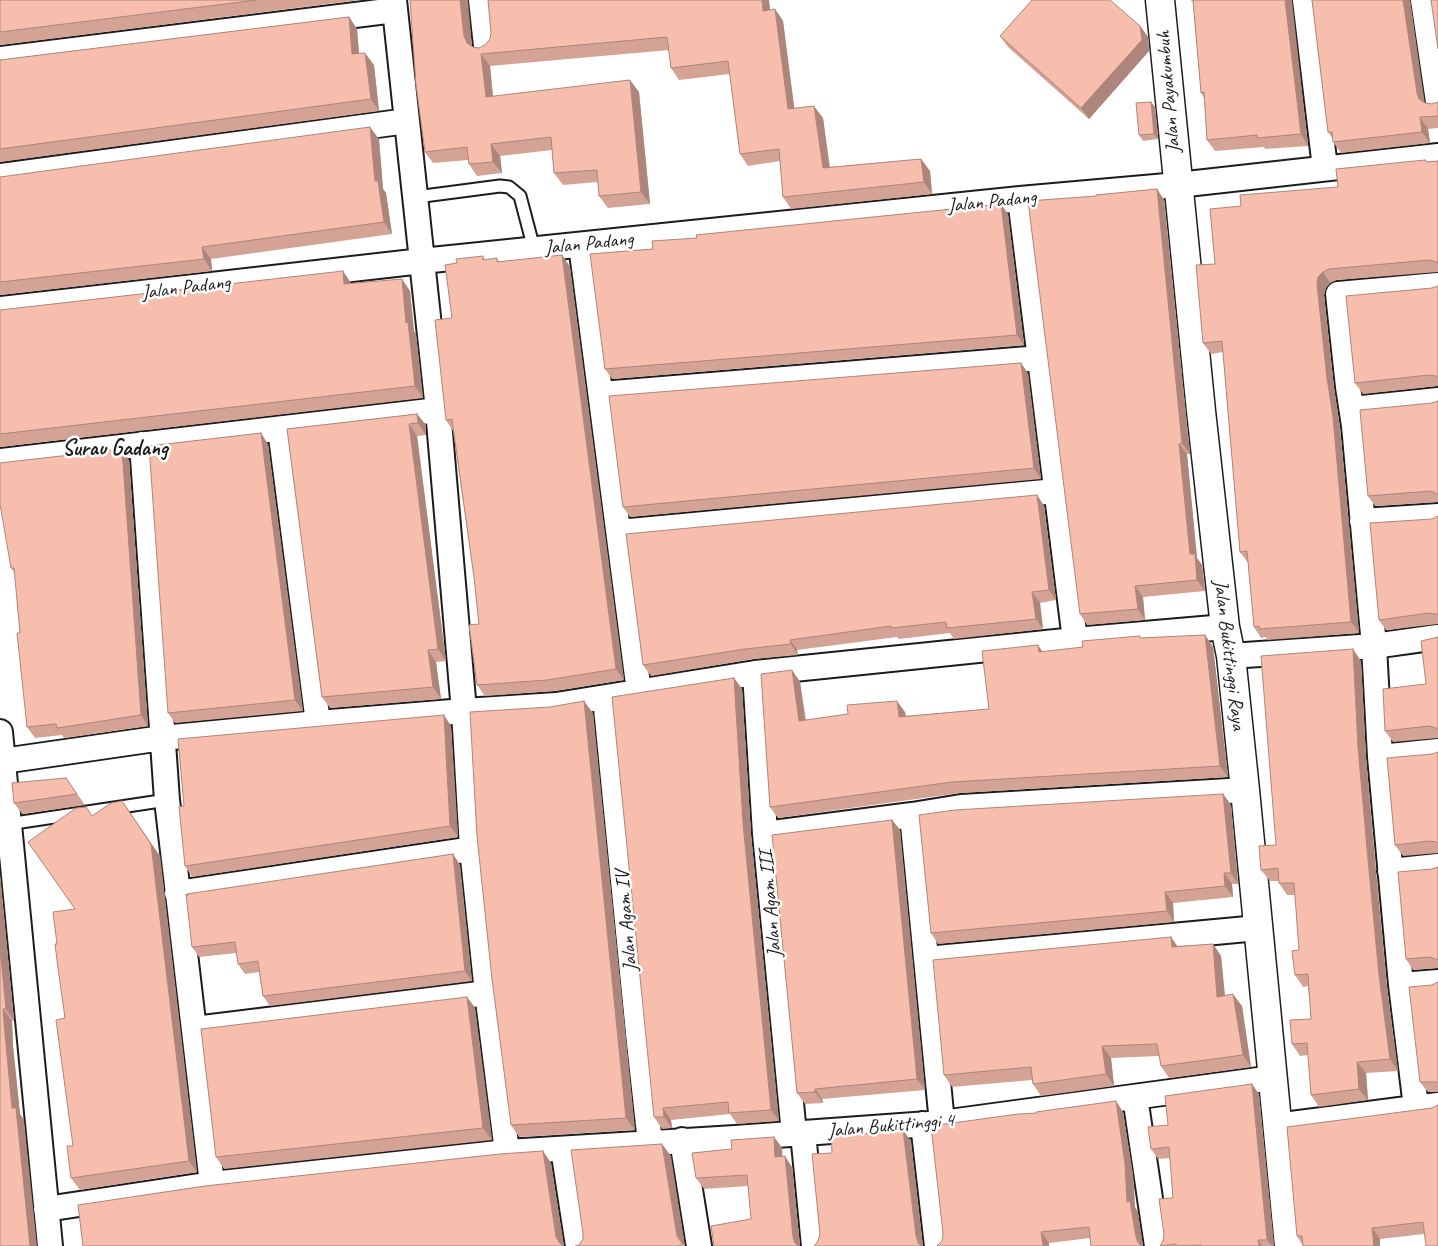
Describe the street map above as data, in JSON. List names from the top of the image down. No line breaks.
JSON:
{"streets":{"street":["Jalan Payakumbuh","Jalan Padang","Jalan Bukittinggi Raya","Jalan Agam III","Jalan Agam IV","Jalan Bukittinggi 4"]},"crossings":[["Jalan Payakumbuh","Jalan Padang"],["Jalan Payakumbuh","Jalan Bukittinggi Raya"],["Jalan Padang","Jalan Bukittinggi Raya"],["Jalan Bukittinggi Raya","Jalan Bukittinggi 4"],["Jalan Agam III","Jalan Bukittinggi 4"],["Jalan Agam IV","Jalan Bukittinggi 4"]],"districts":["Surau Gadang"]}
